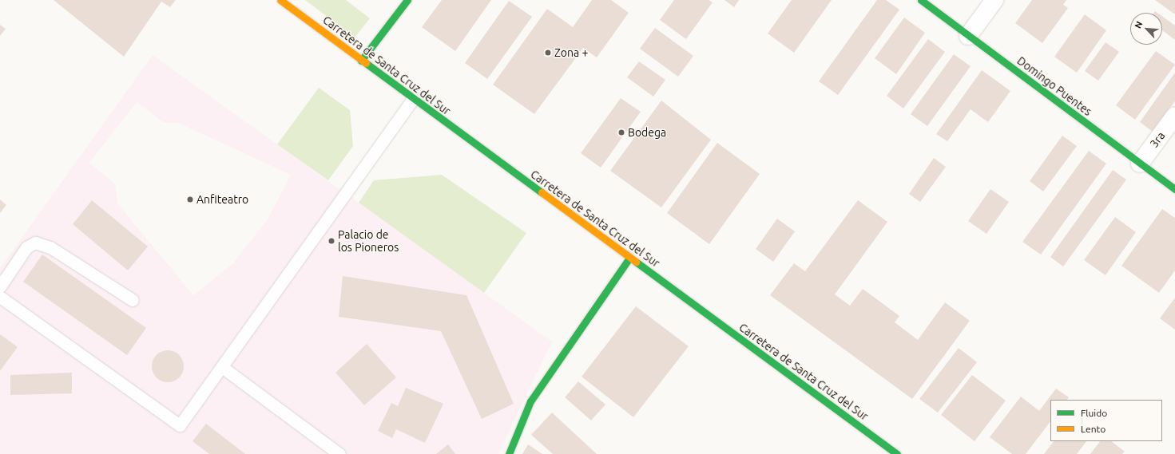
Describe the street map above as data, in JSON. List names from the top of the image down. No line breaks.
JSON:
{"streets":{"main road":["Carretera de Santa Cruz del Sur","Domingo Puentes"],"street":["3ra"]},"crossings":[["Domingo Puentes","3ra"]],"places":["Zona +","Bodega","Anfiteatro","Palacio de los Pioneros"],"legend":["Fluido","Lento"],"north":"top left"}
